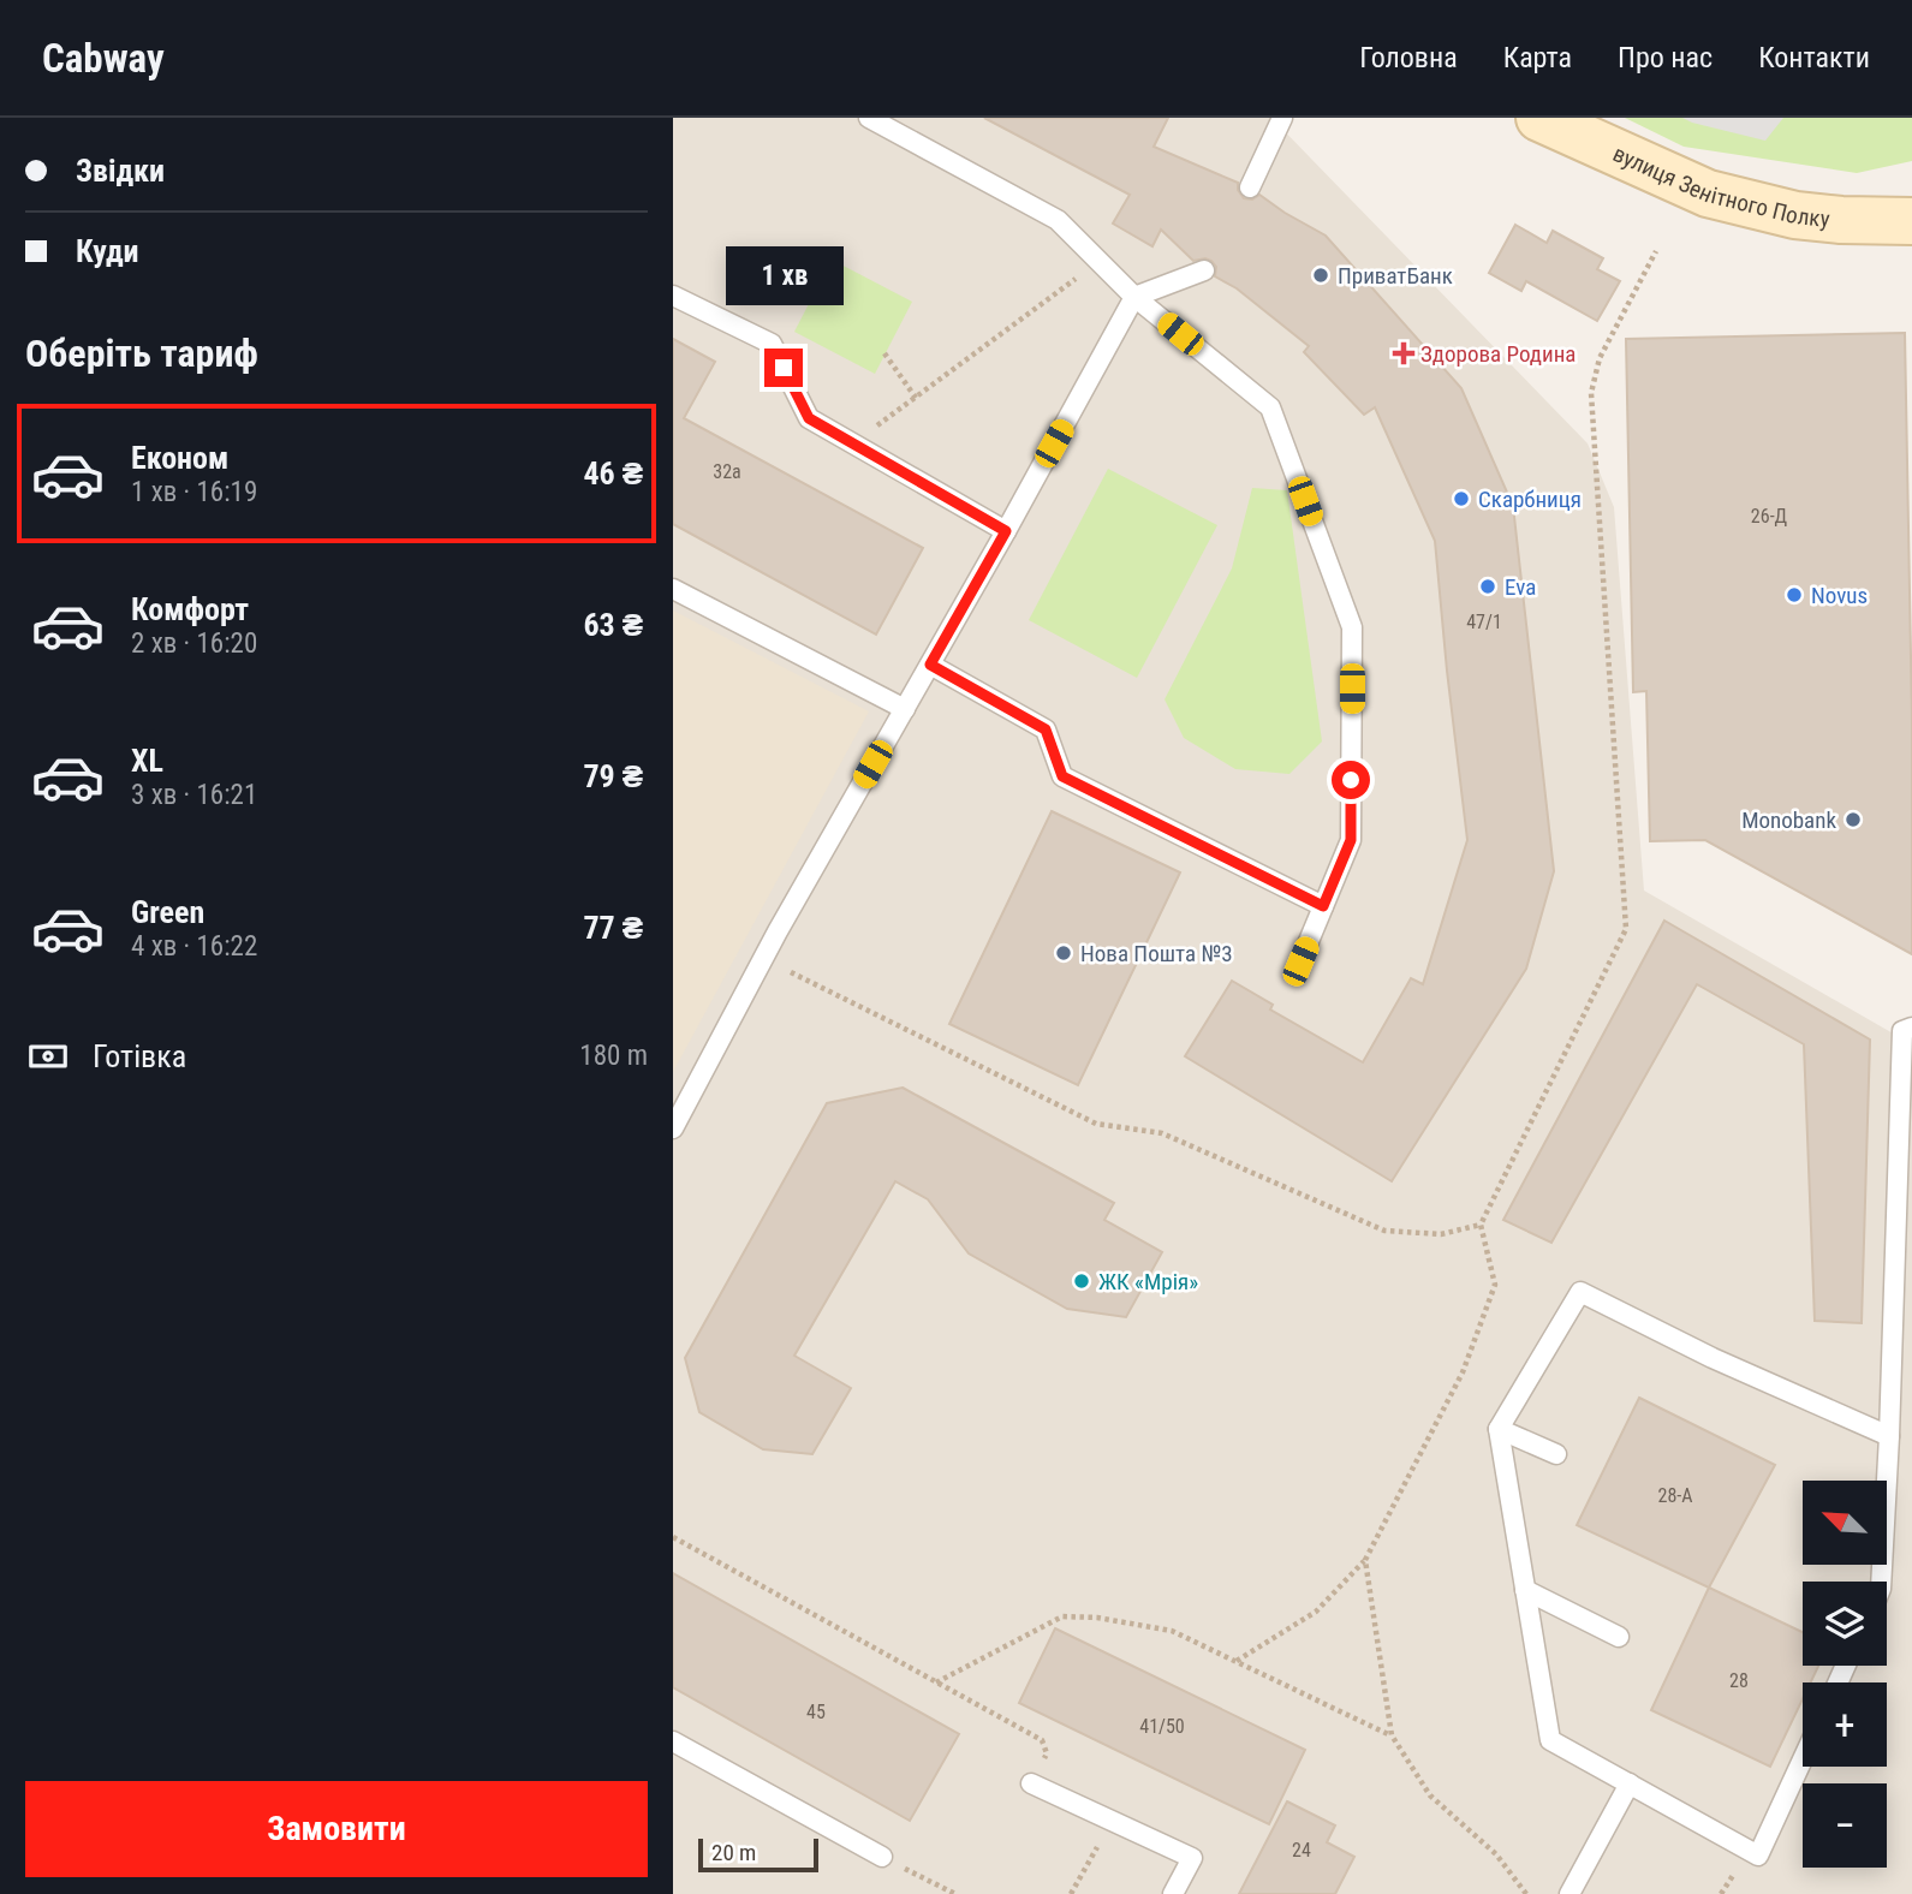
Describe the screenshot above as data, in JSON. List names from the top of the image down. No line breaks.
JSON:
{"streets":{"street":["вулиця Зенітного Полку"]},"places":{"other":["ПриватБанк","Скарбниця","Eva","Novus","Monobank","Нова Пошта №3","ЖК «Мрія»"],"health":["Здорова Родина"]},"house_numbers":["32а","26-Д","47/1","28-А","28","45","41/50","24"],"scale_bar":"20 m","north":"top left","page":{"header":"Cabway","nav":["Головна","Карта","Про нас","Контакти"],"banner":["Звідки","Куди"],"bubble":"1 хв","heading":"Оберіть тариф","list":[{"name":"Економ","note":"1 хв · 16:19","value":"46 ₴"},{"name":"Комфорт","note":"2 хв · 16:20","value":"63 ₴"},{"name":"XL","note":"3 хв · 16:21","value":"79 ₴"},{"name":"Green","note":"4 хв · 16:22","value":"77 ₴"}],"pay":["Готівка","180 m"],"map_buttons":["+","−"],"buttons":"Замовити","scale":"20 m"}}
